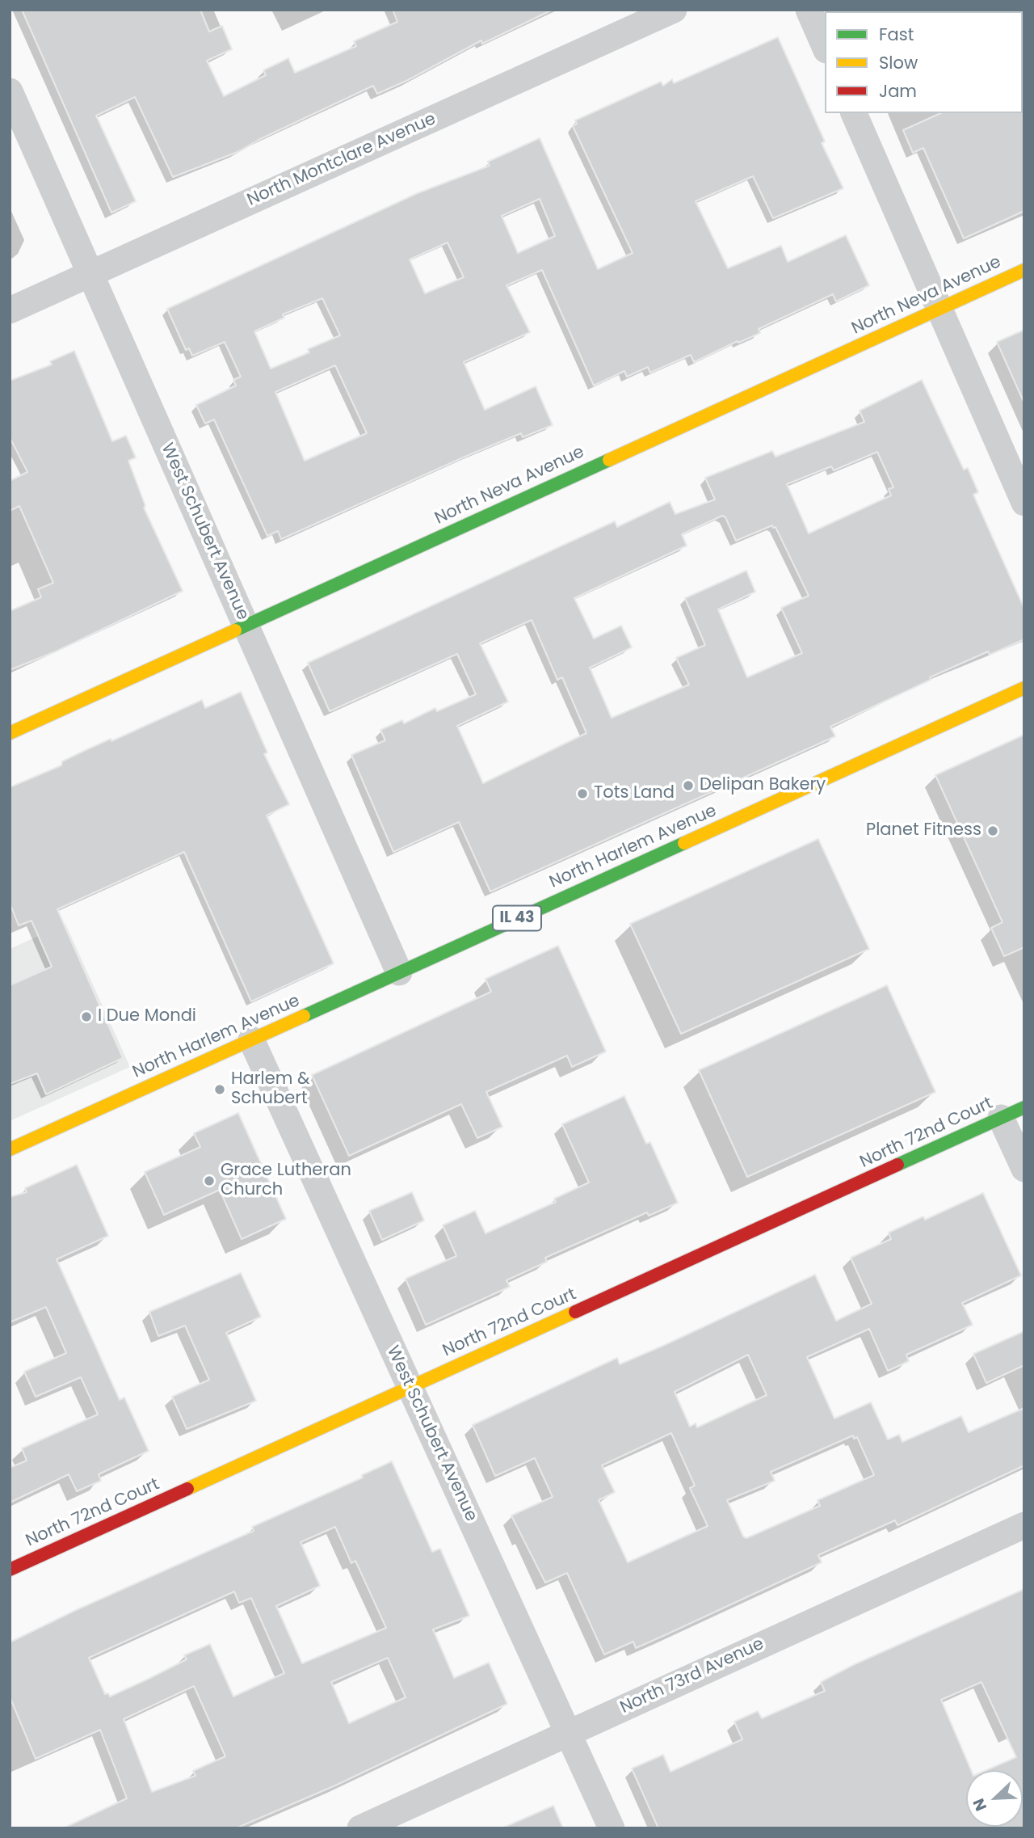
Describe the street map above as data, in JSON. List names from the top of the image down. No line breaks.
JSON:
{"streets":{"street":["North Montclare Avenue","North Neva Avenue","West Schubert Avenue","North Harlem Avenue","IL 43","North 72nd Court","North 73rd Avenue"]},"crossings":[["North Montclare Avenue","West Schubert Avenue"],["North Neva Avenue","West Schubert Avenue"],["West Schubert Avenue","North Harlem Avenue"],["West Schubert Avenue","North 72nd Court"],["West Schubert Avenue","North 73rd Avenue"]],"places":["Delipan Bakery","Tots Land","Planet Fitness","I Due Mondi","Harlem & Schubert","Grace Lutheran Church"],"legend":["Fast","Slow","Jam"],"north":"bottom left"}
